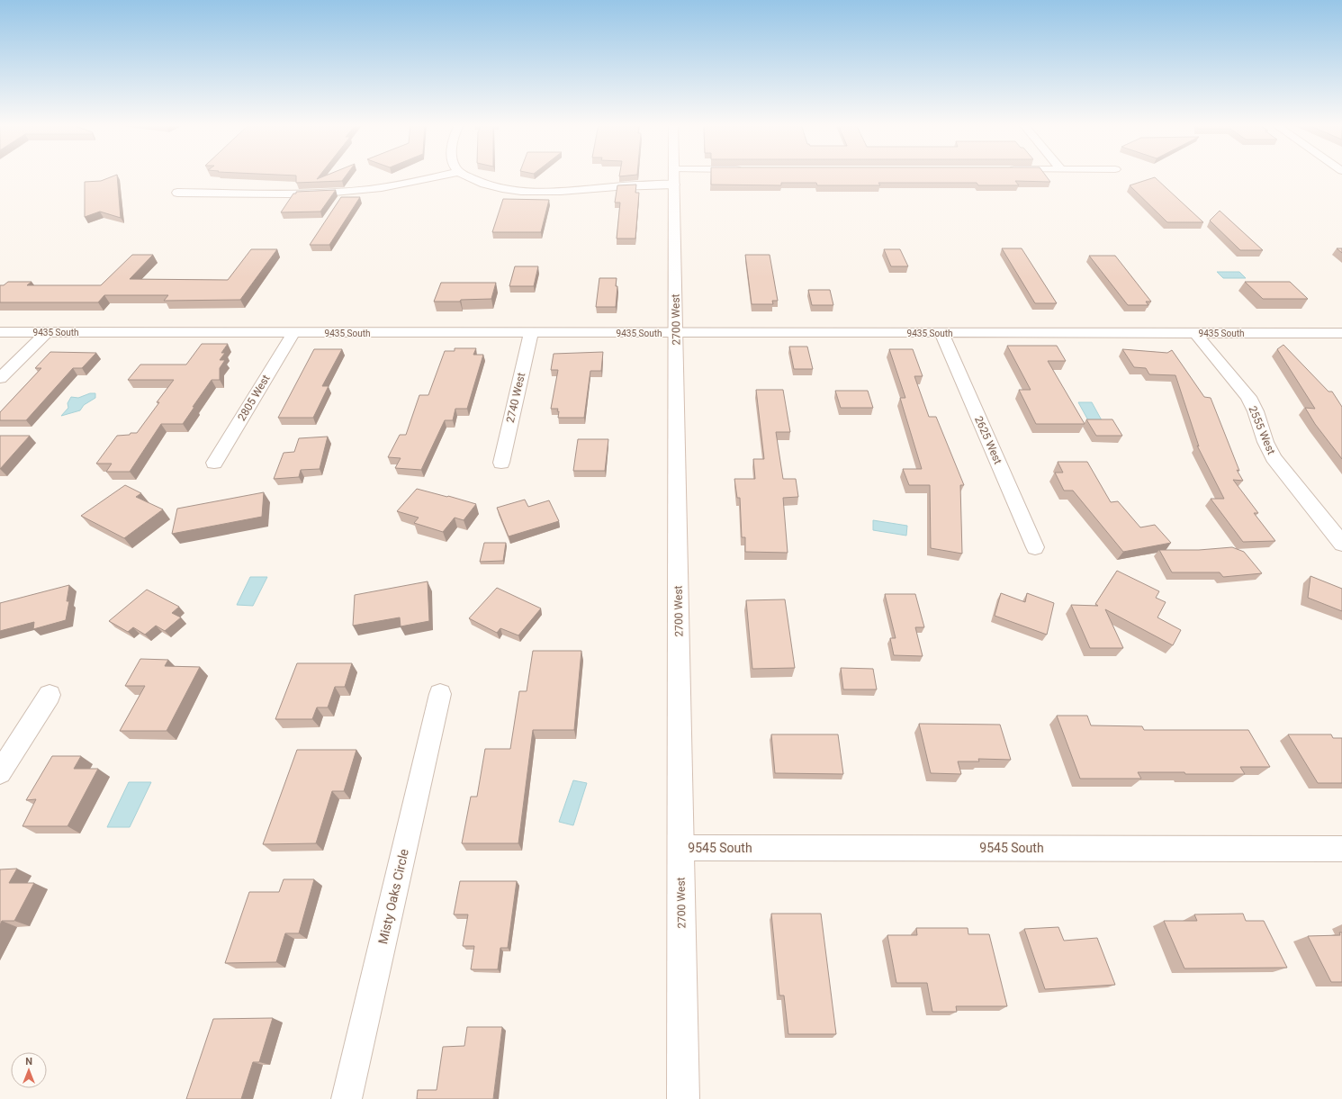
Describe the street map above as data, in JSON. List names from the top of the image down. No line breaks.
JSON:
{"streets":{"main road":["2700 West"],"street":["9435 South","2805 West","2740 West","2555 West","2625 West","9545 South","Misty Oaks Circle"]},"crossings":[["2700 West","9435 South"],["2700 West","9545 South"],["9435 South","2805 West"],["9435 South","2740 West"],["9435 South","2555 West"],["9435 South","2625 West"]],"north":"top"}
